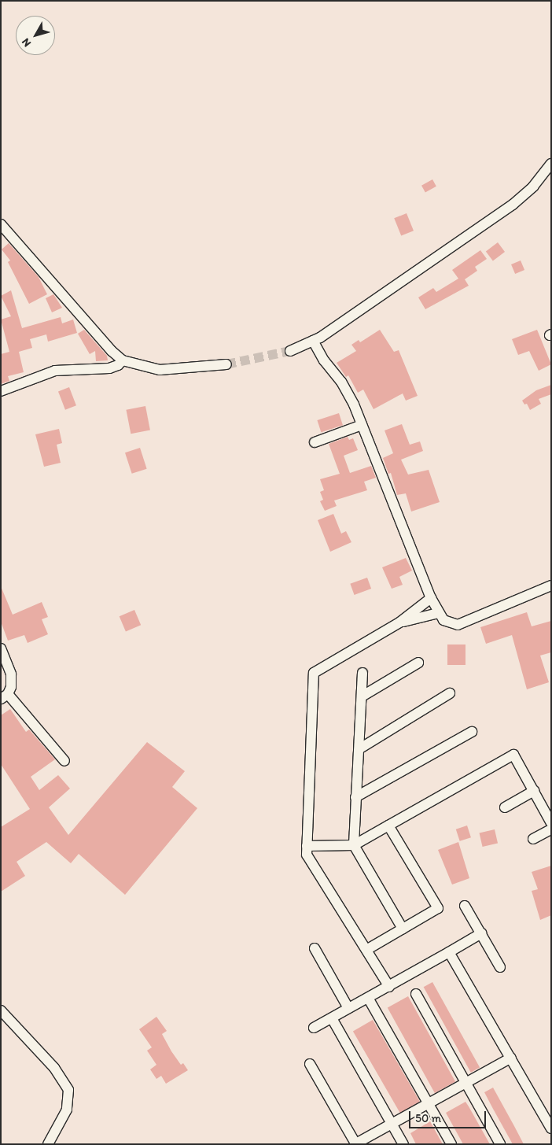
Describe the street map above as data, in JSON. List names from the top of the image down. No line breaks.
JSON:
{"scale_bar":"50 m","north":"bottom left"}
